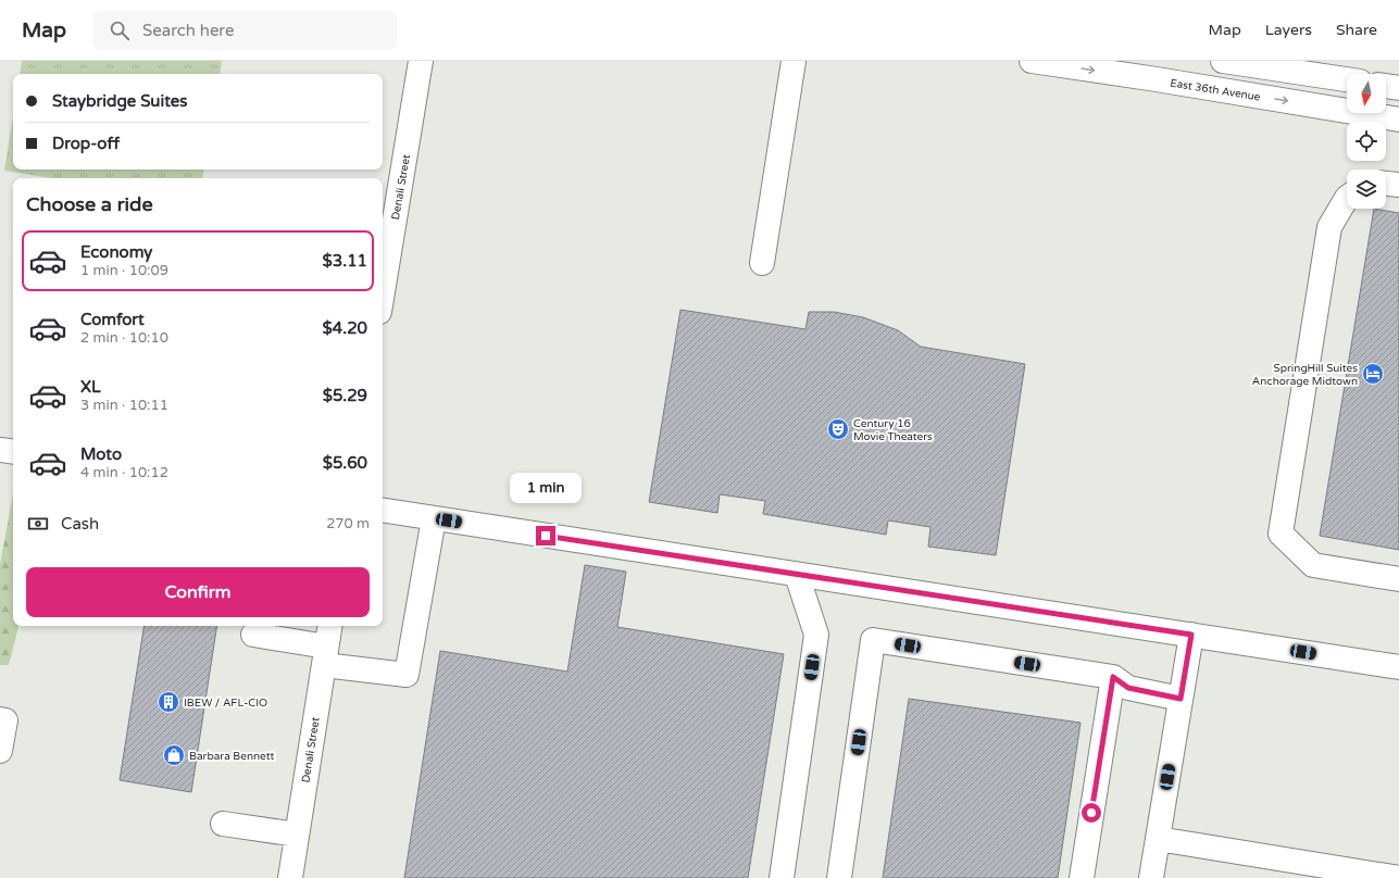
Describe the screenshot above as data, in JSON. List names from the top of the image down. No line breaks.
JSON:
{"streets":{"street":["East 36th Avenue","Denali Street"]},"places":{"hotel":["SpringHill Suites Anchorage Midtown"],"theatre":["Century 16 Movie Theaters"],"building":["IBEW / AFL-CIO"],"shop":["Barbara Bennett"]},"north":"bottom","page":{"header":"Map","search":"Search here","nav":["Map","Layers","Share"],"banner":["Staybridge Suites","Drop-off"],"heading":"Choose a ride","list":[{"name":"Economy","note":"1 min · 10:09","value":"$3.11"},{"name":"Comfort","note":"2 min · 10:10","value":"$4.20"},{"name":"XL","note":"3 min · 10:11","value":"$5.29"},{"name":"Moto","note":"4 min · 10:12","value":"$5.60"}],"bubble":"1 min","pay":["Cash","270 m"],"buttons":"Confirm"}}
